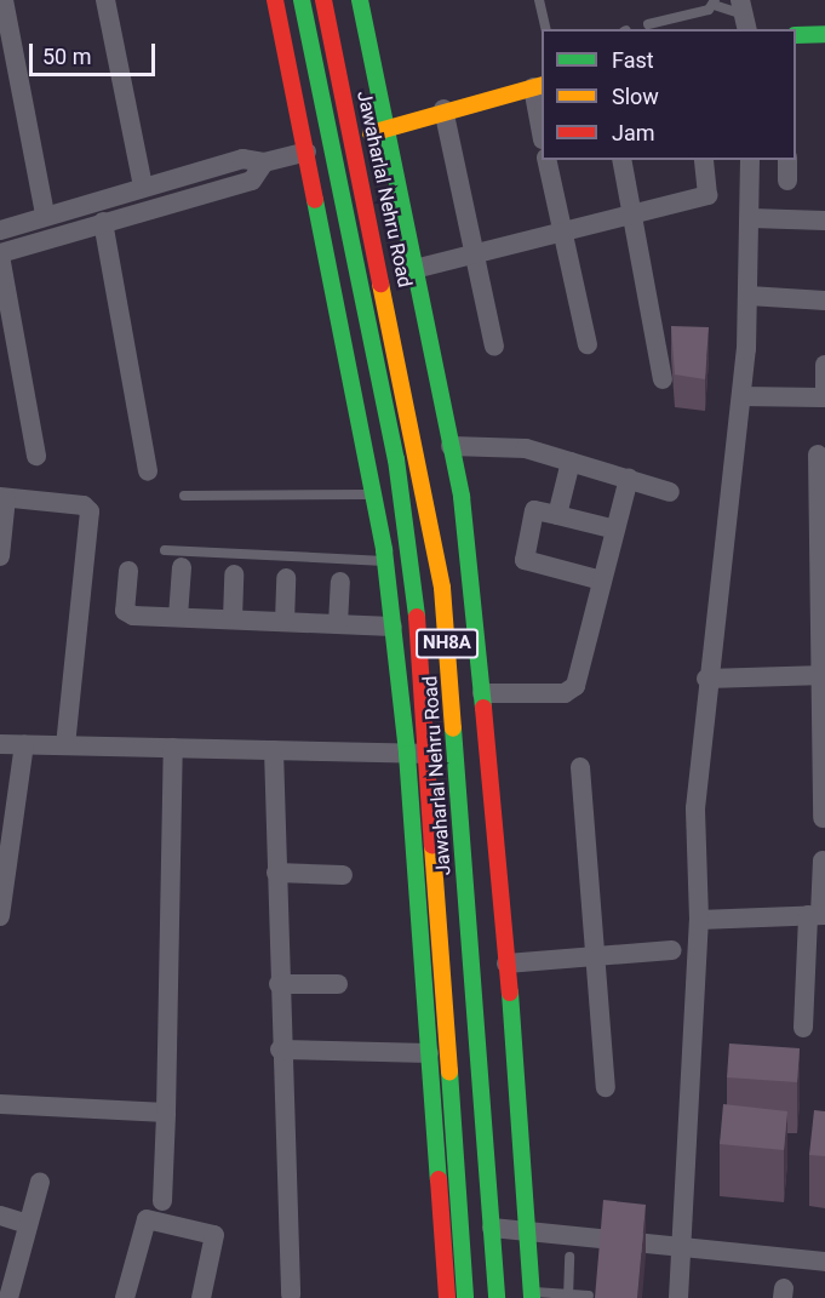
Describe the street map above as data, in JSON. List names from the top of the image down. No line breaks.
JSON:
{"streets":{"street":["Jawaharlal Nehru Road","NH8A"]},"legend":["Fast","Slow","Jam"],"scale_bar":"50 m"}
